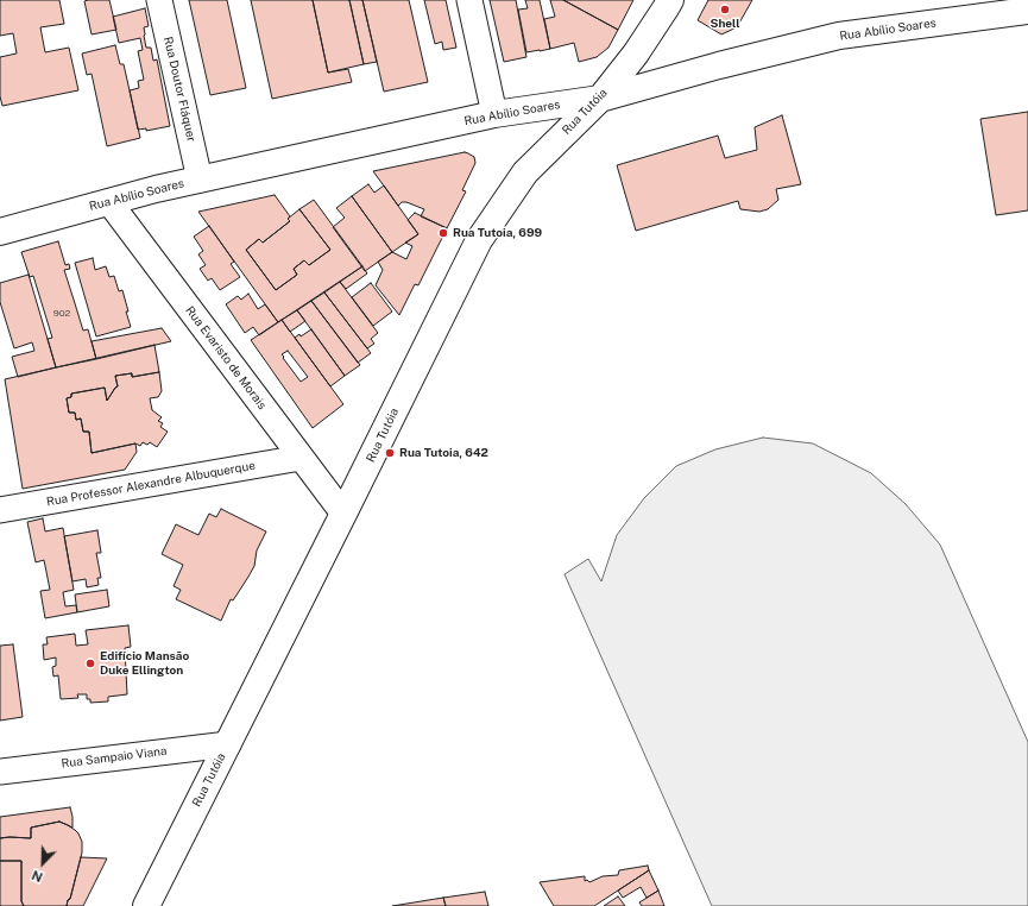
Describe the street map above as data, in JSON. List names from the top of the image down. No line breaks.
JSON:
{"streets":{"street":["Rua Abílio Soares","Rua Doutor Fláquer","Rua Tutóia","Rua Evaristo de Morais","Rua Professor Alexandre Albuquerque","Rua Sampaio Viana"]},"crossings":[["Rua Abílio Soares","Rua Doutor Fláquer"],["Rua Abílio Soares","Rua Tutóia"],["Rua Abílio Soares","Rua Evaristo de Morais"],["Rua Tutóia","Rua Evaristo de Morais"],["Rua Tutóia","Rua Sampaio Viana"],["Rua Evaristo de Morais","Rua Professor Alexandre Albuquerque"]],"places":["Shell","Rua Tutoia, 699","Rua Tutoia, 642","Edifício Mansão Duke Ellington"],"house_numbers":["902"],"north":"bottom left"}
